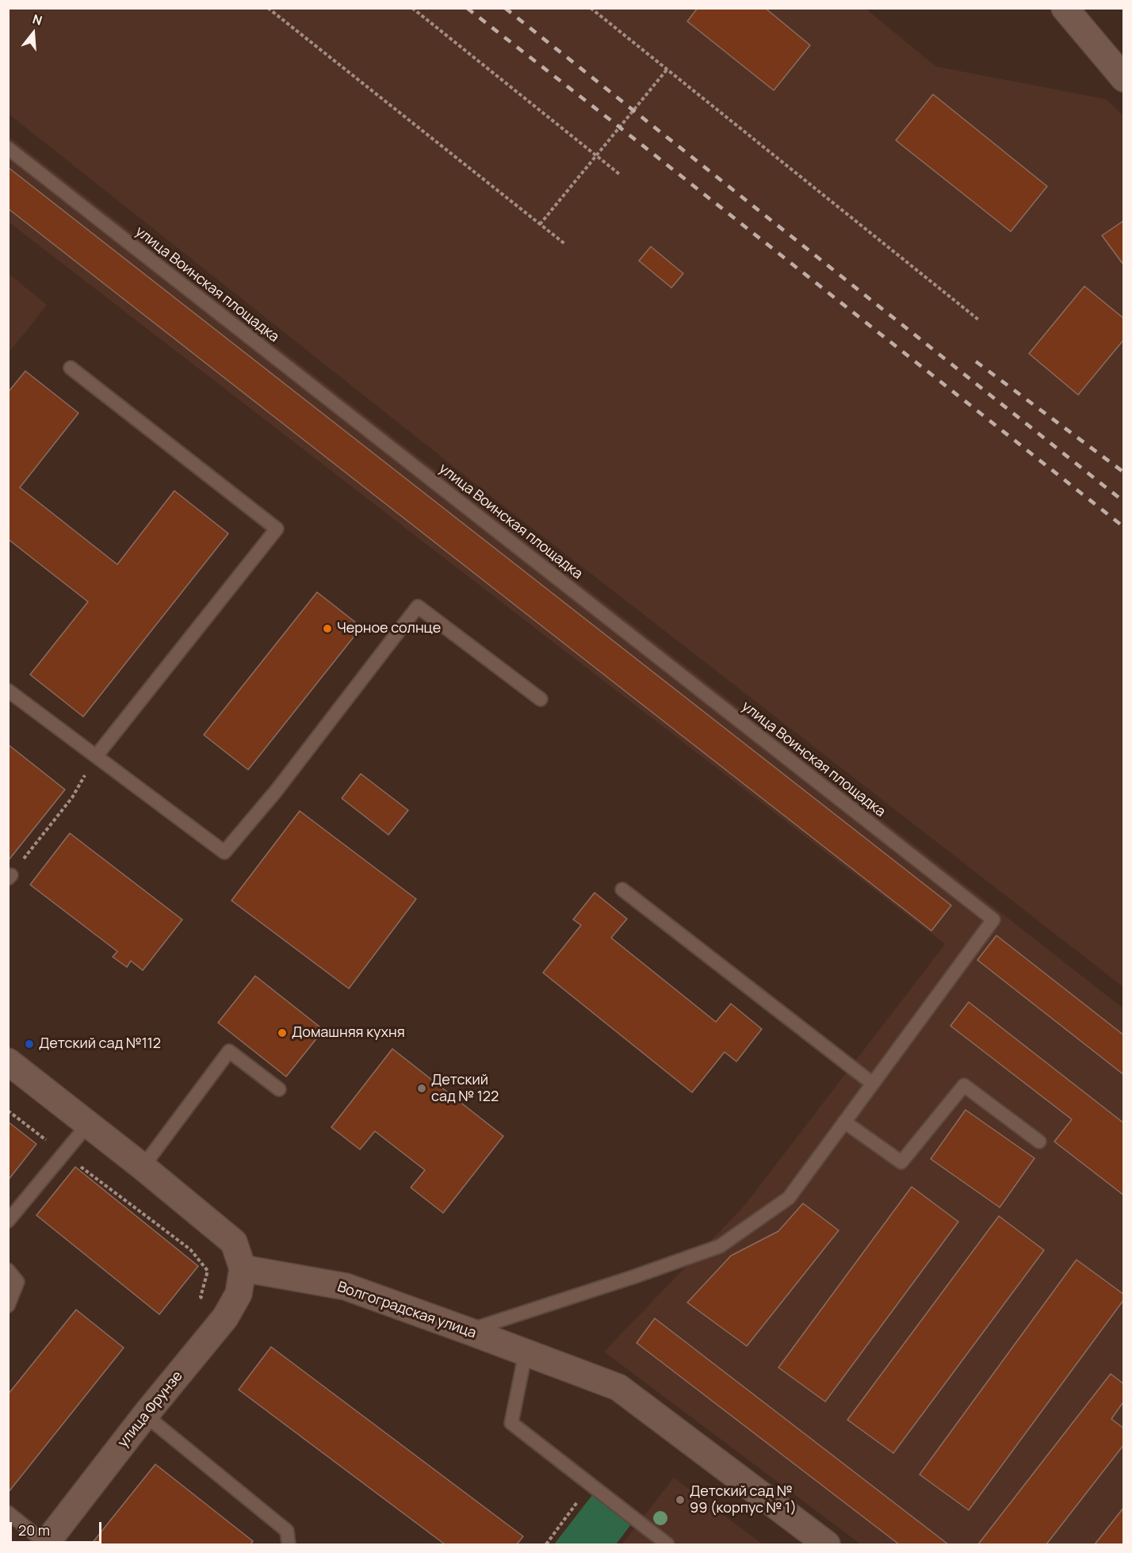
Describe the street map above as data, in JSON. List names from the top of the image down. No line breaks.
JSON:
{"streets":{"street":["Волгоградская улица","улица Фрунзе"],"lane":["улица Воинская площадка"]},"crossings":[["Волгоградская улица","улица Фрунзе"]],"places":["Черное солнце","Домашняя кухня","Детский сад №112","Детский сад № 122","Детский сад № 99 (корпус № 1)"],"scale_bar":"20 m","north":"top"}
